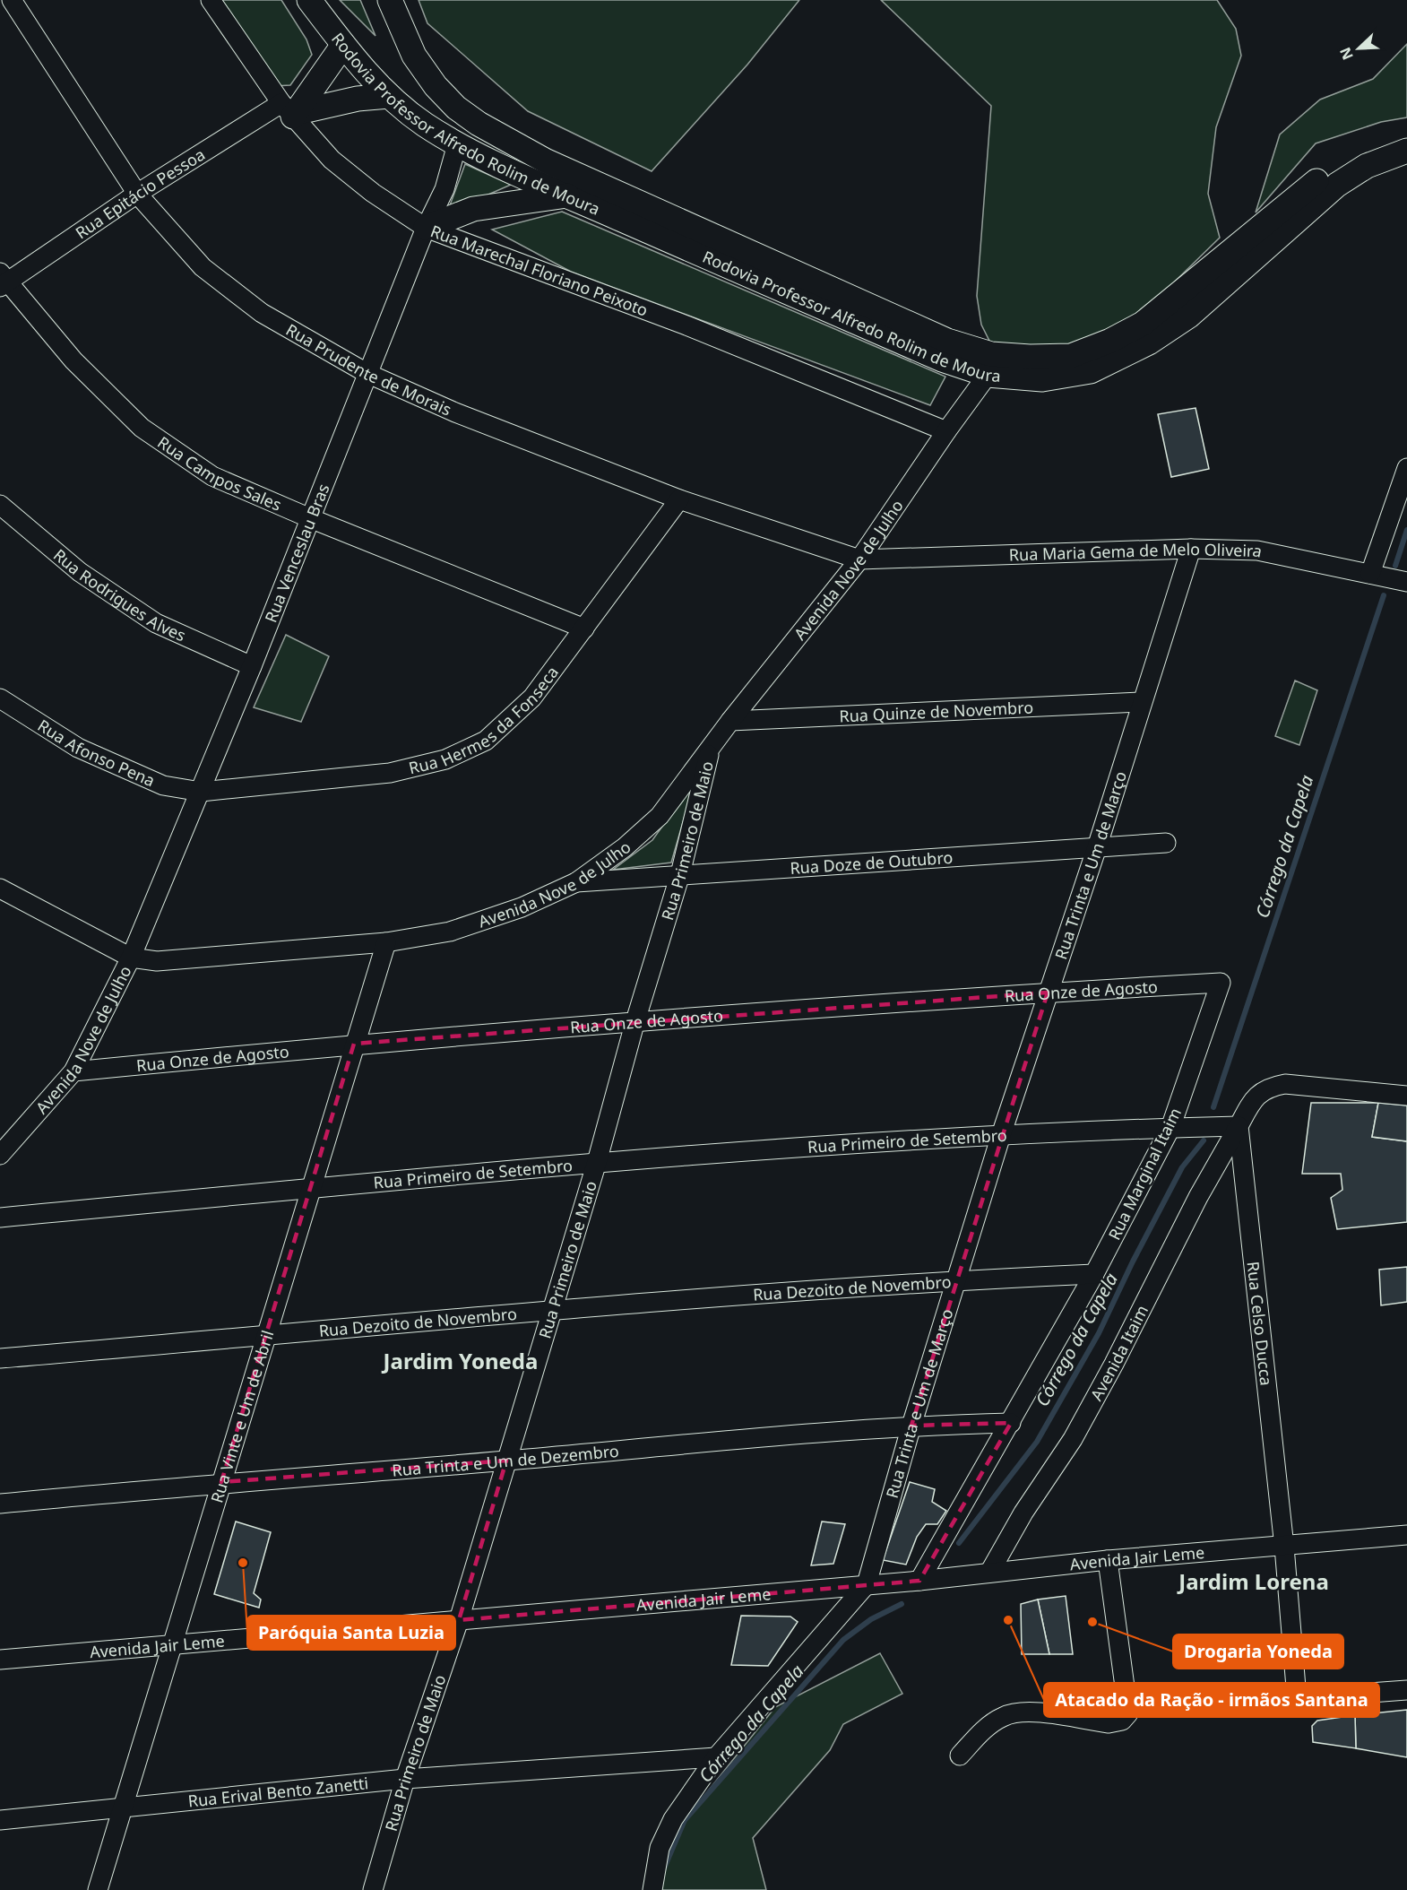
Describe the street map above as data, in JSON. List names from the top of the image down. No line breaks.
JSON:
{"streets":{"main road":["Rodovia Professor Alfredo Rolim de Moura"],"street":["Rua Epitácio Pessoa","Rua Marechal Floriano Peixoto","Rua Prudente de Morais","Rua Campos Sales","Rua Venceslau Bras","Rua Maria Gema de Melo Oliveira","Avenida Nove de Julho","Rua Rodrigues Alves","Rua Quinze de Novembro","Rua Hermes da Fonseca","Rua Afonso Pena","Rua Primeiro de Maio","Rua Doze de Outubro","Rua Trinta e Um de Março","Rua Onze de Agosto","Rua Primeiro de Setembro","Rua Marginal Itaim","Rua Dezoito de Novembro","Rua Celso Ducca","Avenida Itaim","Rua Vinte e Um de Abril","Rua Trinta e Um de Dezembro","Avenida Jair Leme","Rua Erival Bento Zanetti"]},"crossings":[["Rodovia Professor Alfredo Rolim de Moura","Rua Venceslau Bras"],["Rodovia Professor Alfredo Rolim de Moura","Avenida Nove de Julho"],["Rua Epitácio Pessoa","Rua Marechal Floriano Peixoto"],["Rua Epitácio Pessoa","Rua Prudente de Morais"],["Rua Epitácio Pessoa","Rua Campos Sales"],["Rua Marechal Floriano Peixoto","Rua Venceslau Bras"],["Rua Marechal Floriano Peixoto","Avenida Nove de Julho"],["Rua Prudente de Morais","Rua Venceslau Bras"],["Rua Prudente de Morais","Rua Maria Gema de Melo Oliveira"],["Rua Prudente de Morais","Avenida Nove de Julho"],["Rua Prudente de Morais","Rua Hermes da Fonseca"],["Rua Campos Sales","Rua Venceslau Bras"],["Rua Campos Sales","Rua Hermes da Fonseca"],["Rua Venceslau Bras","Avenida Nove de Julho"],["Rua Venceslau Bras","Rua Rodrigues Alves"],["Rua Venceslau Bras","Rua Hermes da Fonseca"],["Rua Venceslau Bras","Rua Afonso Pena"],["Rua Maria Gema de Melo Oliveira","Avenida Nove de Julho"],["Rua Maria Gema de Melo Oliveira","Rua Trinta e Um de Março"],["Avenida Nove de Julho","Rua Quinze de Novembro"],["Avenida Nove de Julho","Rua Primeiro de Maio"],["Avenida Nove de Julho","Rua Doze de Outubro"],["Avenida Nove de Julho","Rua Onze de Agosto"],["Avenida Nove de Julho","Rua Vinte e Um de Abril"],["Rua Quinze de Novembro","Rua Trinta e Um de Março"],["Rua Hermes da Fonseca","Rua Afonso Pena"],["Rua Primeiro de Maio","Rua Doze de Outubro"],["Rua Primeiro de Maio","Rua Onze de Agosto"],["Rua Primeiro de Maio","Rua Primeiro de Setembro"],["Rua Primeiro de Maio","Rua Dezoito de Novembro"],["Rua Primeiro de Maio","Rua Trinta e Um de Dezembro"],["Rua Primeiro de Maio","Avenida Jair Leme"],["Rua Primeiro de Maio","Rua Erival Bento Zanetti"],["Rua Doze de Outubro","Rua Trinta e Um de Março"],["Rua Trinta e Um de Março","Rua Onze de Agosto"],["Rua Trinta e Um de Março","Rua Primeiro de Setembro"],["Rua Trinta e Um de Março","Rua Dezoito de Novembro"],["Rua Trinta e Um de Março","Rua Trinta e Um de Dezembro"],["Rua Trinta e Um de Março","Avenida Jair Leme"],["Rua Onze de Agosto","Rua Marginal Itaim"],["Rua Onze de Agosto","Rua Vinte e Um de Abril"],["Rua Primeiro de Setembro","Rua Marginal Itaim"],["Rua Primeiro de Setembro","Rua Celso Ducca"],["Rua Primeiro de Setembro","Avenida Itaim"],["Rua Primeiro de Setembro","Rua Vinte e Um de Abril"],["Rua Marginal Itaim","Rua Dezoito de Novembro"],["Rua Marginal Itaim","Rua Trinta e Um de Dezembro"],["Rua Marginal Itaim","Avenida Jair Leme"],["Rua Dezoito de Novembro","Rua Vinte e Um de Abril"],["Rua Celso Ducca","Avenida Itaim"],["Rua Celso Ducca","Avenida Jair Leme"],["Avenida Itaim","Avenida Jair Leme"],["Rua Vinte e Um de Abril","Rua Trinta e Um de Dezembro"],["Rua Vinte e Um de Abril","Avenida Jair Leme"],["Rua Vinte e Um de Abril","Rua Erival Bento Zanetti"]],"districts":["Jardim Yoneda","Jardim Lorena"],"water":["Córrego da Capela"],"places":["Paróquia Santa Luzia","Atacado da Ração - irmãos Santana","Drogaria Yoneda"],"north":"bottom left"}
